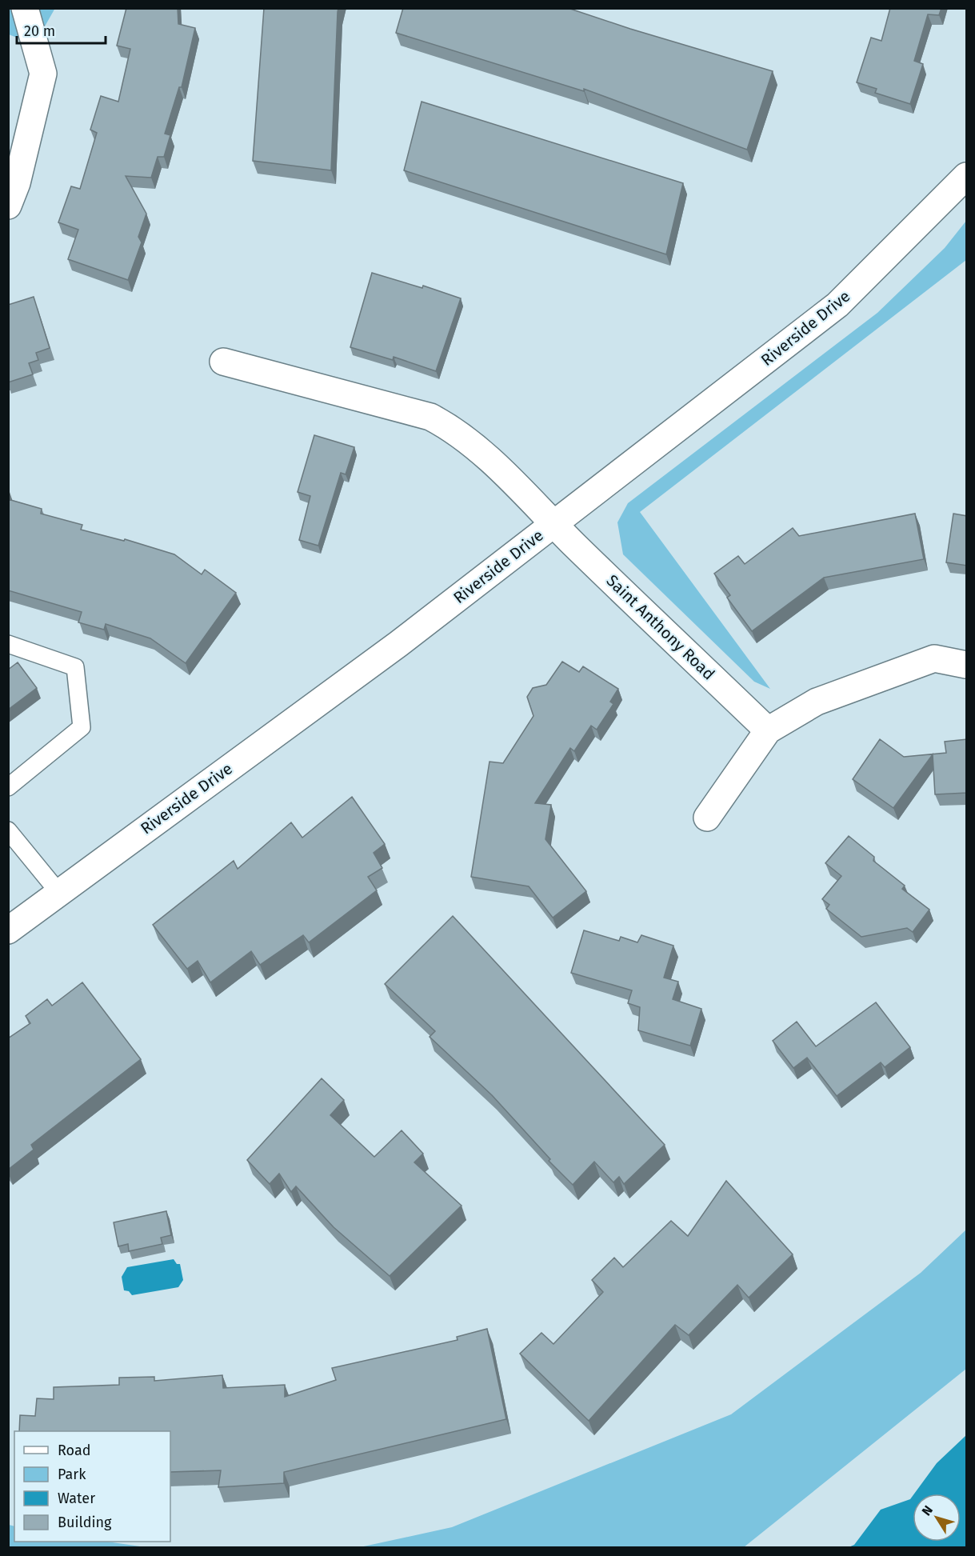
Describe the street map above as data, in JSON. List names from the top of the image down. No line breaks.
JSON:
{"streets":{"main road":["Riverside Drive","Saint Anthony Road"]},"crossings":[["Riverside Drive","Saint Anthony Road"]],"legend":["Road","Park","Water","Building"],"scale_bar":"20 m","north":"top left"}
